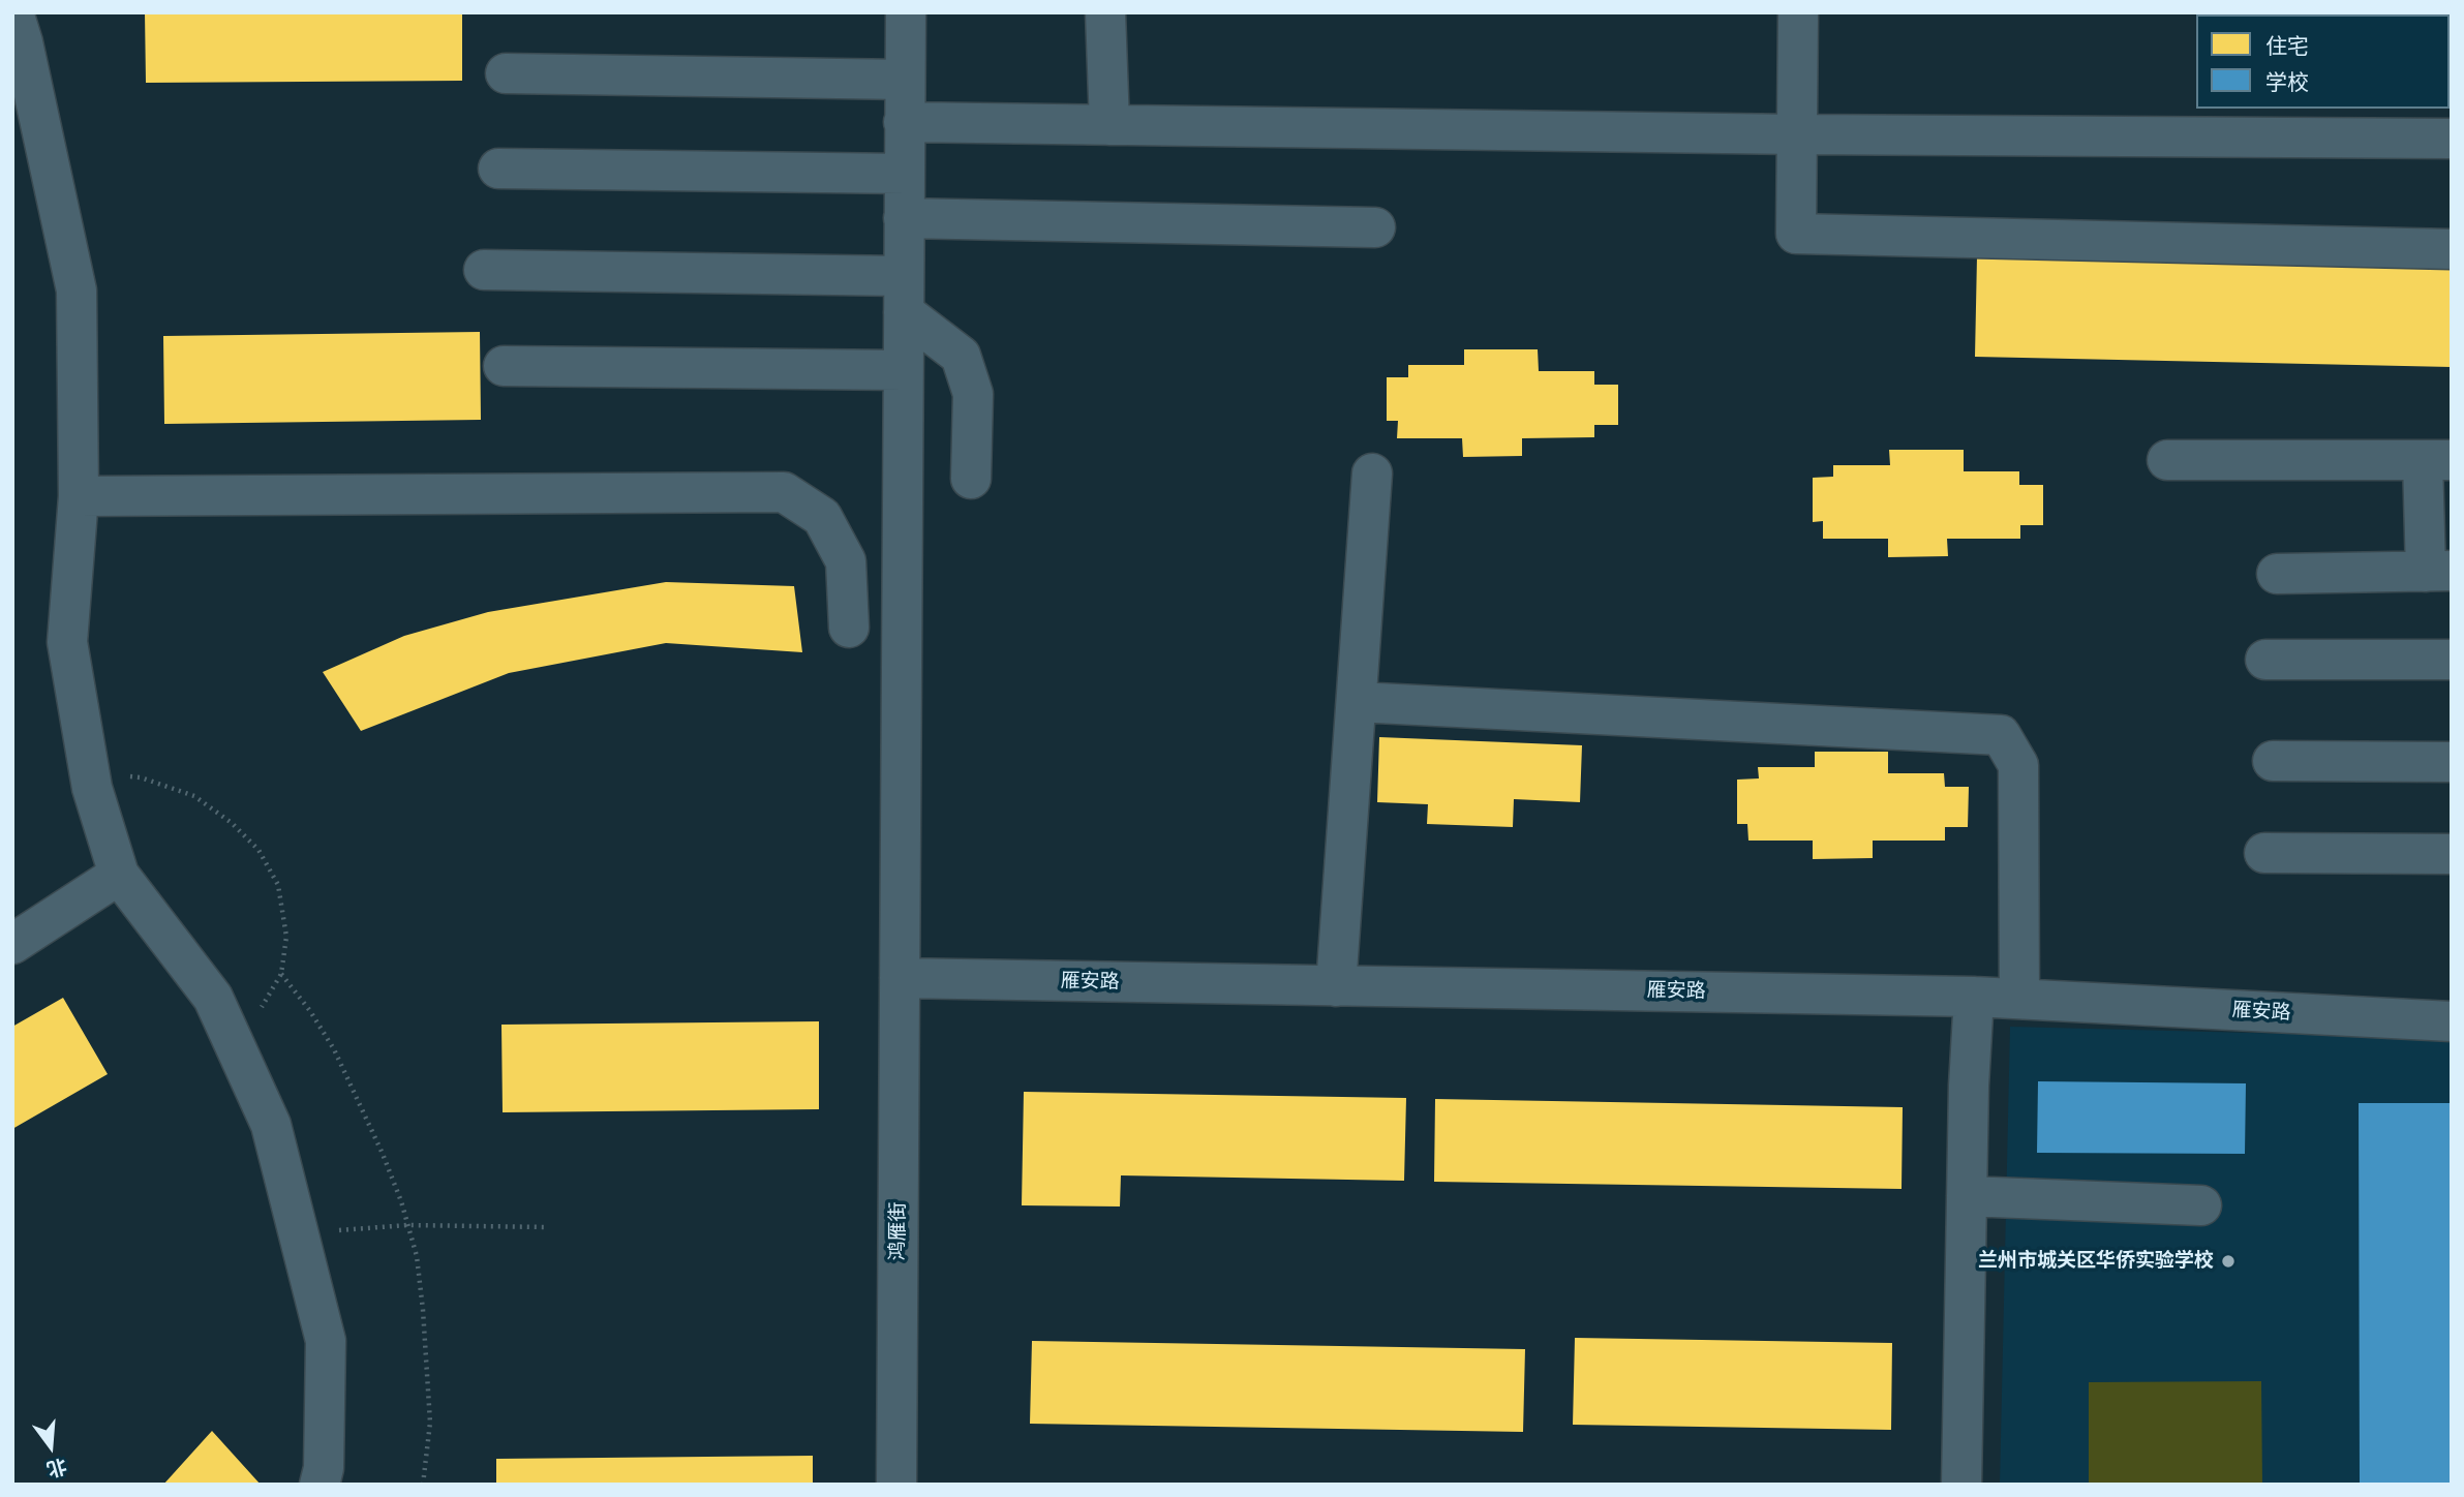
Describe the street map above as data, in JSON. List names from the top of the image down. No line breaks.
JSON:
{"streets":{"street":["雁安路","鸿雁街"]},"crossings":[["雁安路","鸿雁街"]],"places":["兰州市城关区华侨实验学校"],"legend":["住宅","学校"],"north":"bottom"}
